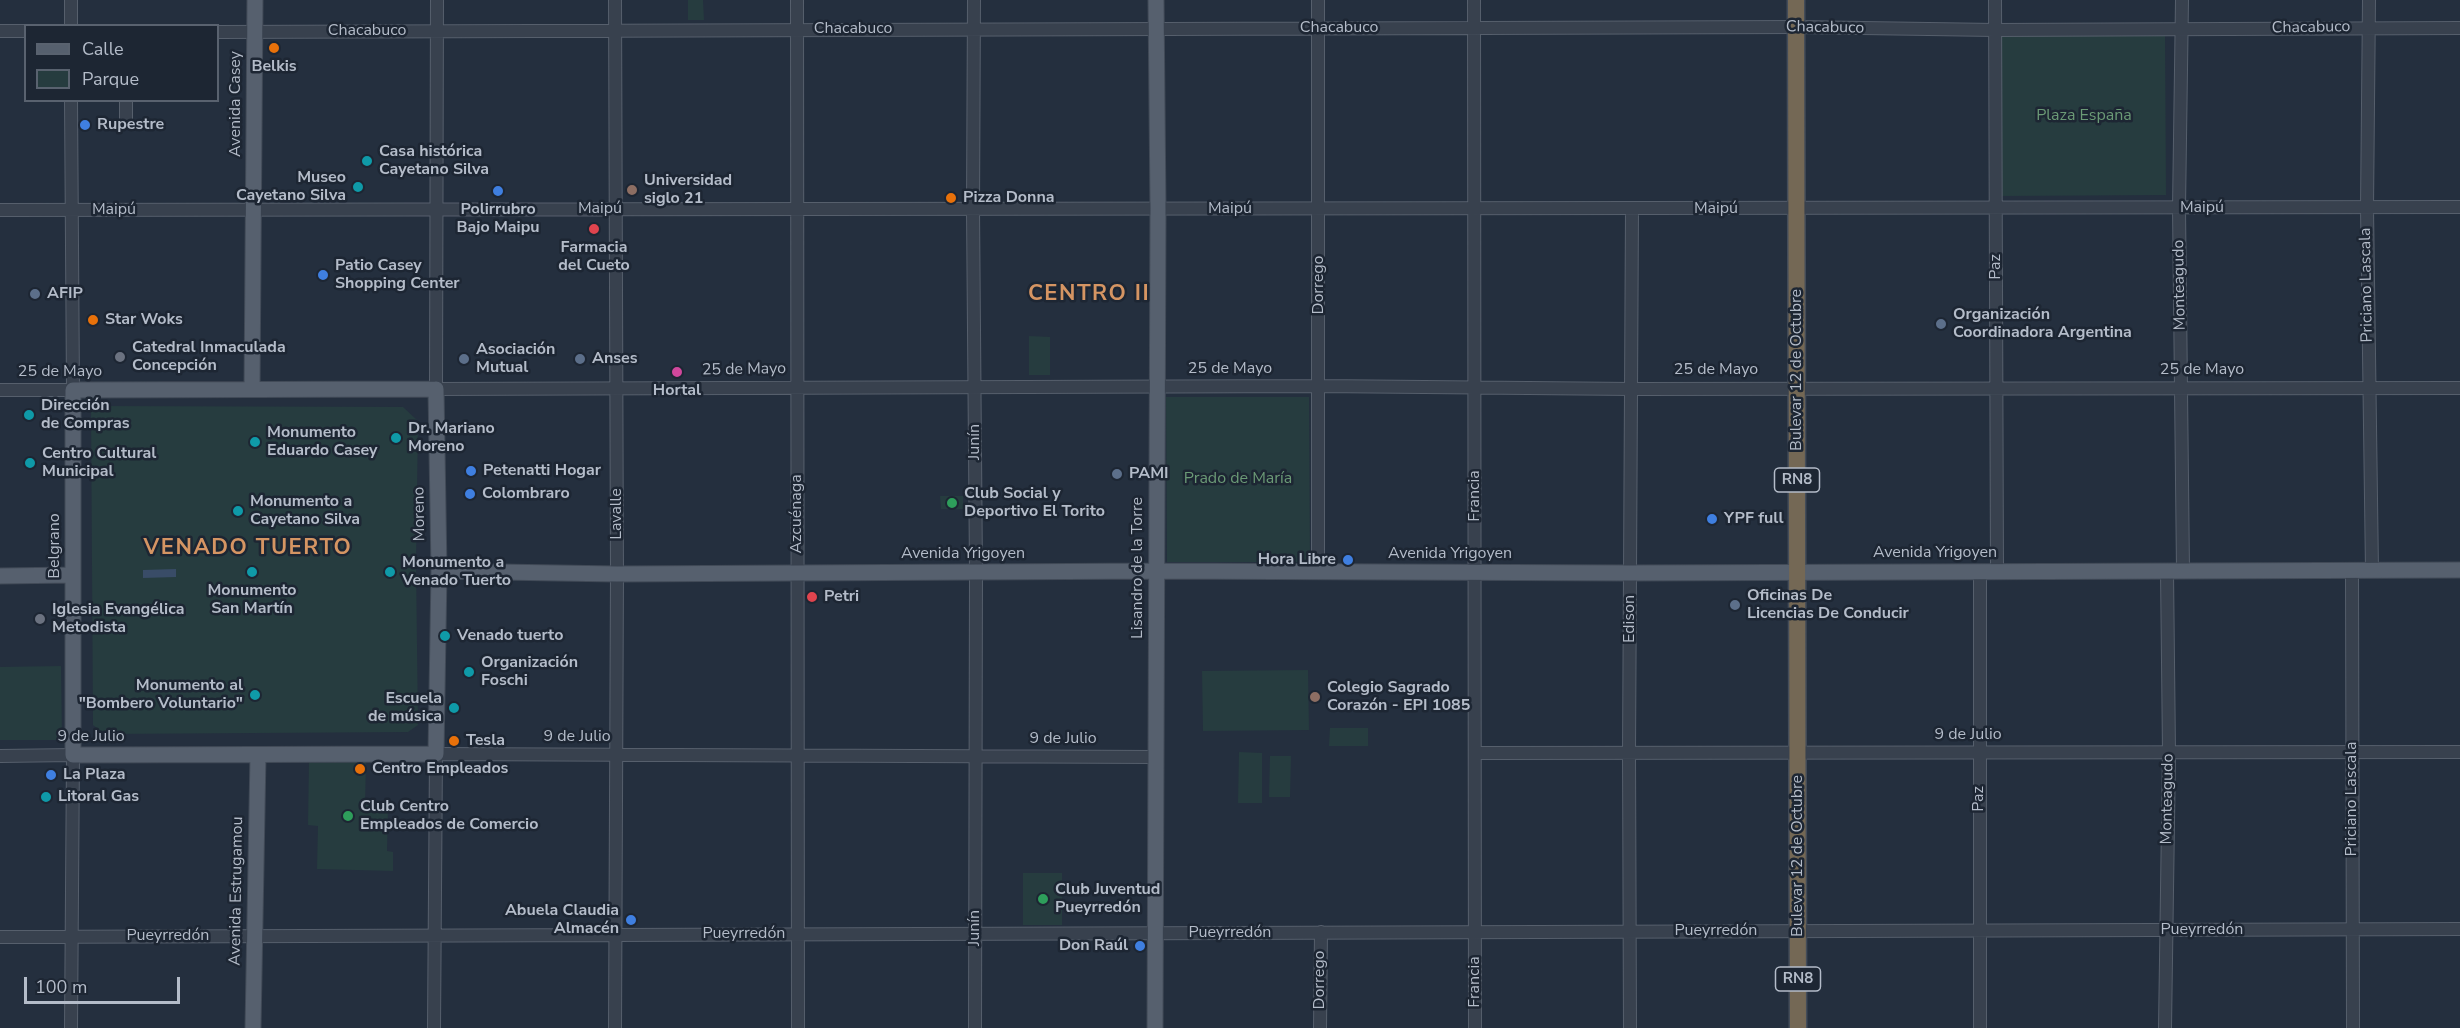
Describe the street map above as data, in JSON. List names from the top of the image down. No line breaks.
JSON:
{"streets":{"highway":["Bulevar 12 de Octubre","RN8"],"main road":["Avenida Casey","25 de Mayo","Moreno","Belgrano","Avenida Yrigoyen","Lisandro de la Torre","9 de Julio","Avenida Estrugamou"],"street":["Chacabuco","Maipú","Paz","Dorrego","Monteagudo","Priciano Lascala","Junín","Francia","Lavalle","Azcuénaga","Edison","Pueyrredón"]},"crossings":[["Chacabuco","Avenida Casey"],["Chacabuco","Paz"],["Chacabuco","Dorrego"],["Chacabuco","Monteagudo"],["Chacabuco","Priciano Lascala"],["Chacabuco","Bulevar 12 de Octubre"],["Chacabuco","Junín"],["Chacabuco","Francia"],["Chacabuco","Moreno"],["Chacabuco","Lavalle"],["Chacabuco","Azcuénaga"],["Chacabuco","Lisandro de la Torre"],["Avenida Casey","Maipú"],["Avenida Casey","25 de Mayo"],["Maipú","Paz"],["Maipú","Dorrego"],["Maipú","Monteagudo"],["Maipú","Priciano Lascala"],["Maipú","Bulevar 12 de Octubre"],["Maipú","Junín"],["Maipú","Francia"],["Maipú","Moreno"],["Maipú","Lavalle"],["Maipú","Azcuénaga"],["Maipú","Belgrano"],["Maipú","Lisandro de la Torre"],["Maipú","Edison"],["Paz","25 de Mayo"],["Paz","Avenida Yrigoyen"],["Paz","9 de Julio"],["Paz","Pueyrredón"],["Dorrego","25 de Mayo"],["Dorrego","Avenida Yrigoyen"],["Dorrego","Pueyrredón"],["Monteagudo","25 de Mayo"],["Monteagudo","Avenida Yrigoyen"],["Monteagudo","9 de Julio"],["Monteagudo","Pueyrredón"],["Priciano Lascala","25 de Mayo"],["Priciano Lascala","Avenida Yrigoyen"],["Priciano Lascala","9 de Julio"],["Priciano Lascala","Pueyrredón"],["25 de Mayo","Bulevar 12 de Octubre"],["25 de Mayo","Junín"],["25 de Mayo","Francia"],["25 de Mayo","Moreno"],["25 de Mayo","Lavalle"],["25 de Mayo","Azcuénaga"],["25 de Mayo","Belgrano"],["25 de Mayo","Lisandro de la Torre"],["25 de Mayo","Edison"],["Bulevar 12 de Octubre","Avenida Yrigoyen"],["Bulevar 12 de Octubre","9 de Julio"],["Bulevar 12 de Octubre","Pueyrredón"],["Junín","Avenida Yrigoyen"],["Junín","9 de Julio"],["Junín","Pueyrredón"],["Francia","Avenida Yrigoyen"],["Francia","9 de Julio"],["Francia","Pueyrredón"],["Moreno","Avenida Yrigoyen"],["Moreno","9 de Julio"],["Moreno","Pueyrredón"],["Lavalle","Avenida Yrigoyen"],["Lavalle","9 de Julio"],["Lavalle","Pueyrredón"],["Azcuénaga","Avenida Yrigoyen"],["Azcuénaga","9 de Julio"],["Azcuénaga","Pueyrredón"],["Belgrano","9 de Julio"],["Belgrano","Pueyrredón"],["Avenida Yrigoyen","Lisandro de la Torre"],["Avenida Yrigoyen","Edison"],["Lisandro de la Torre","9 de Julio"],["Lisandro de la Torre","Pueyrredón"],["Edison","9 de Julio"],["Edison","Pueyrredón"],["9 de Julio","Avenida Estrugamou"],["Avenida Estrugamou","Pueyrredón"]],"districts":["CENTRO II","VENADO TUERTO"],"parks":["Plaza España","Prado de María"],"places":["Belkis","Rupestre","Casa histórica Cayetano Silva","Museo Cayetano Silva","Universidad siglo 21","Polirrubro Bajo Maipu","Pizza Donna","Farmacia del Cueto","Patio Casey Shopping Center","AFIP","Star Woks","Organización Coordinadora Argentina","Catedral Inmaculada Concepción","Asociación Mutual","Anses","Hortal","Dirección de Compras","Dr. Mariano Moreno","Monumento Eduardo Casey","Centro Cultural Municipal","Petenatti Hogar","PAMI","Colombraro","Club Social y Deportivo El Torito","Monumento a Cayetano Silva","YPF full","Hora Libre","Monumento San Martín","Monumento a Venado Tuerto","Petri","Oficinas De Licencias De Conducir","Iglesia Evangélica Metodista","Venado tuerto","Organización Foschi","Monumento al \"Bombero Voluntario\"","Colegio Sagrado Corazón - EPI 1085","Escuela de música","Tesla","Centro Empleados","La Plaza","Litoral Gas","Club Centro Empleados de Comercio","Club Juventud Pueyrredón","Abuela Claudia Almacén","Don Raúl"],"legend":["Calle","Parque"],"scale_bar":"100 m"}
